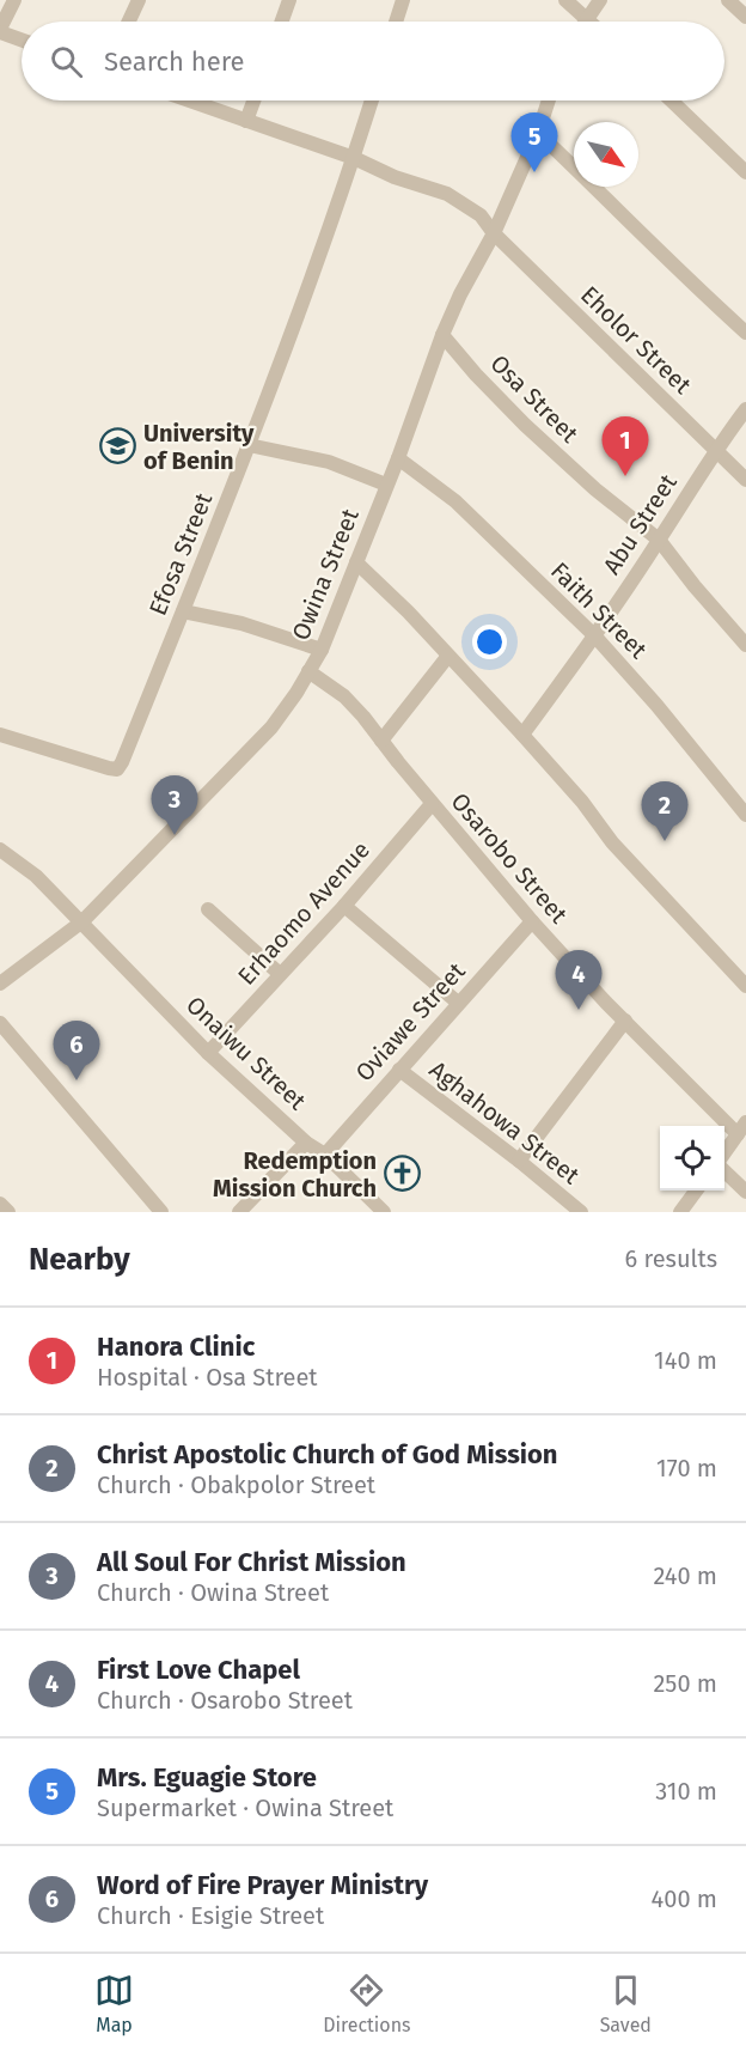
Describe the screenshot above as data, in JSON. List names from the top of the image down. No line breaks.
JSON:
{"streets":{"street":["Eholor Street","Osa Street","Abu Street","Efosa Street","Owina Street","Faith Street","Osarobo Street","Erhaomo Avenue","Oviawe Street","Onaiwu Street","Aghahowa Street"]},"crossings":[["Eholor Street","Abu Street"],["Eholor Street","Efosa Street"],["Eholor Street","Owina Street"],["Osa Street","Abu Street"],["Osa Street","Owina Street"],["Abu Street","Faith Street"],["Owina Street","Faith Street"],["Owina Street","Osarobo Street"],["Owina Street","Onaiwu Street"],["Osarobo Street","Erhaomo Avenue"],["Osarobo Street","Oviawe Street"],["Erhaomo Avenue","Onaiwu Street"],["Oviawe Street","Onaiwu Street"],["Oviawe Street","Aghahowa Street"]],"places":{"school or university":["University of Benin"],"church":["Redemption Mission Church"]},"north":"bottom right","page":{"search":"Search here","pins":["5","1","3","2","4","6"],"heading":["Nearby","6 results"],"list":[{"mark":"1","name":"Hanora Clinic","note":"Hospital · Osa Street","value":"140 m"},{"mark":"2","name":"Christ Apostolic Church of God Mission","note":"Church · Obakpolor Street","value":"170 m"},{"mark":"3","name":"All Soul For Christ Mission","note":"Church · Owina Street","value":"240 m"},{"mark":"4","name":"First Love Chapel","note":"Church · Osarobo Street","value":"250 m"},{"mark":"5","name":"Mrs. Eguagie Store","note":"Supermarket · Owina Street","value":"310 m"},{"mark":"6","name":"Word of Fire Prayer Ministry","note":"Church · Esigie Street","value":"400 m"}],"nav":["Map","Directions","Saved"]}}
